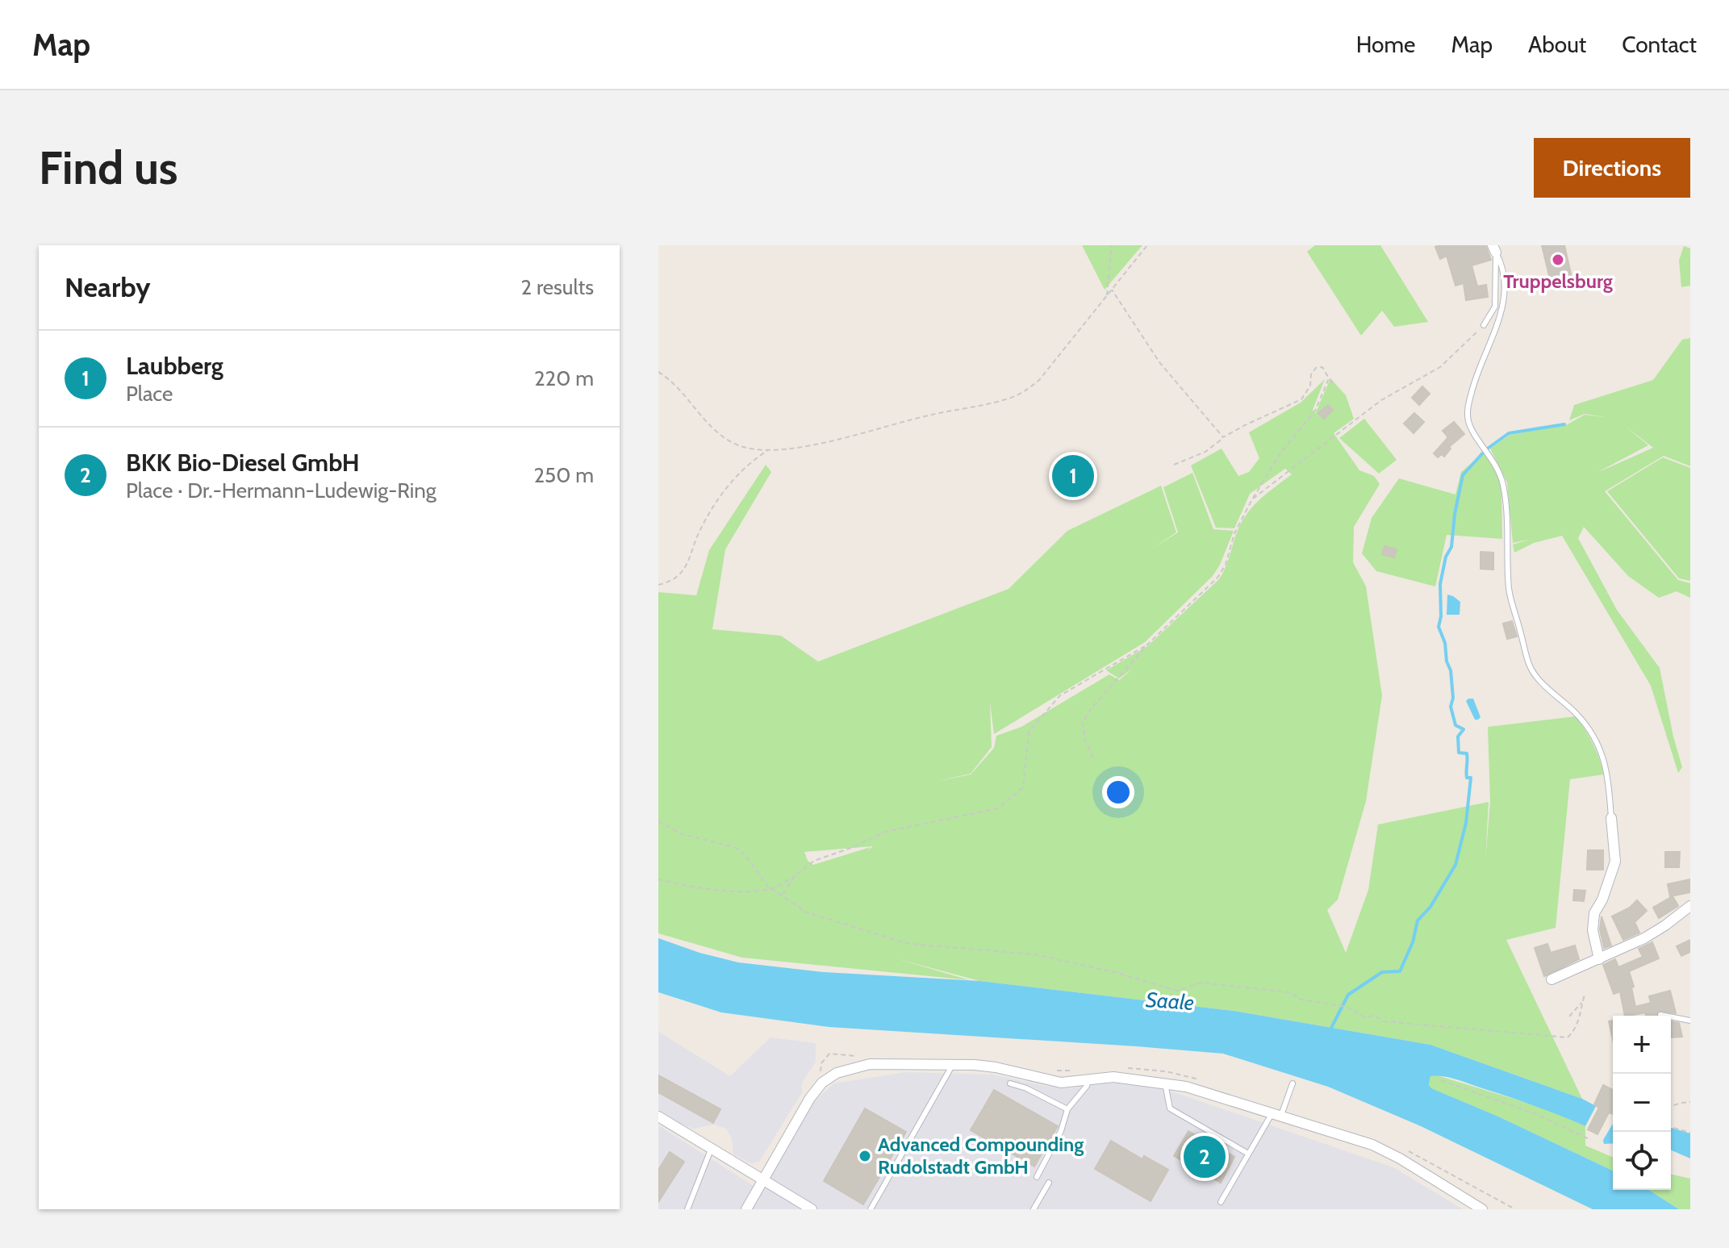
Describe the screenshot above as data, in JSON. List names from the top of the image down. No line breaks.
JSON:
{"water":["Saale"],"places":["Truppelsburg","Advanced Compounding Rudolstadt GmbH"],"page":{"header":"Map","nav":["Home","Map","About","Contact"],"buttons":"Directions","title":"Find us","heading":["Nearby","2 results"],"list":[{"mark":"1","name":"Laubberg","note":"Place","value":"220 m"},{"mark":"2","name":"BKK Bio-Diesel GmbH","note":"Place · Dr.-Hermann-Ludewig-Ring","value":"250 m"}],"pins":["1","2"],"map_buttons":["+","−"]}}
